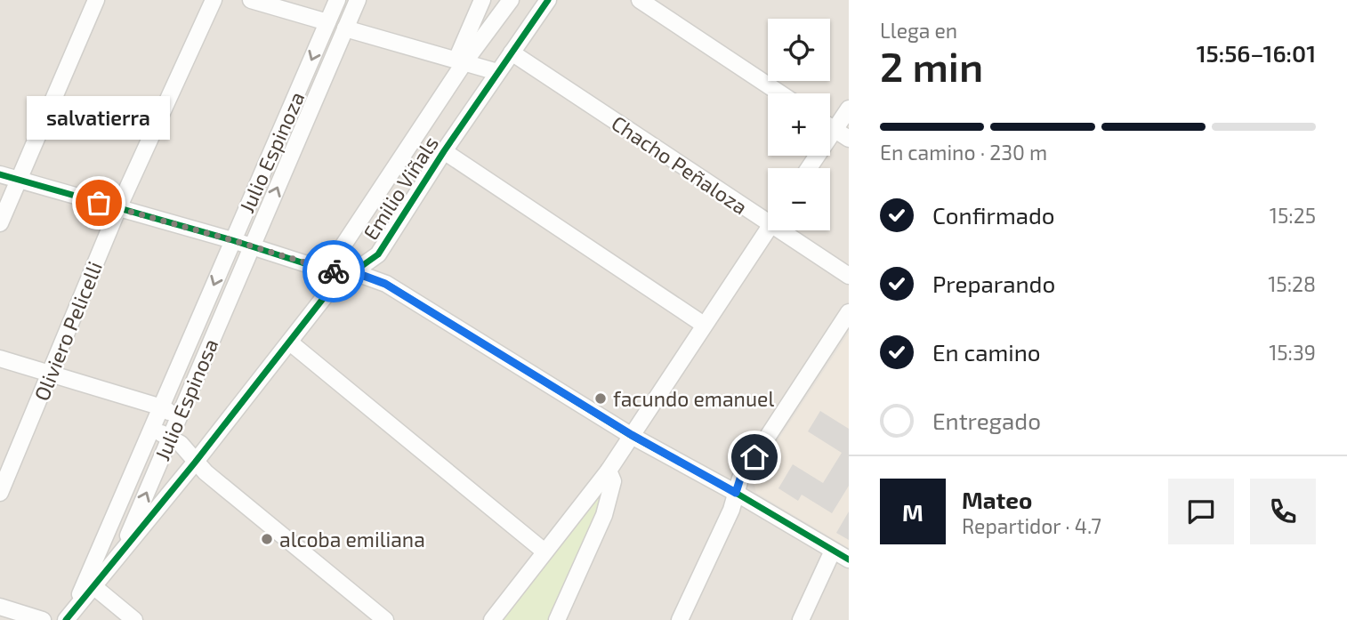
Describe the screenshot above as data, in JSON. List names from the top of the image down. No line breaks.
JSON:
{"streets":{"street":["Julio Espinoza","Chacho Peñaloza","Emilio Viñals","Oliviero Pelicelli","Julio Espinosa"]},"crossings":[["Julio Espinoza","Julio Espinosa"],["Chacho Peñaloza","Emilio Viñals"],["Emilio Viñals","Julio Espinosa"]],"places":["salvatierra","facundo emanuel","alcoba emiliana"],"page":{"heading":["2 min","Llega en","15:56–16:01"],"panel":["Mateo","Repartidor · 4.7"],"map_buttons":["+","−"],"bubble":"salvatierra","bar":"En camino · 230 m","list":[["Confirmado","15:25"],["Preparando","15:28"],["En camino","15:39"],"Entregado"],"round":"M"}}
